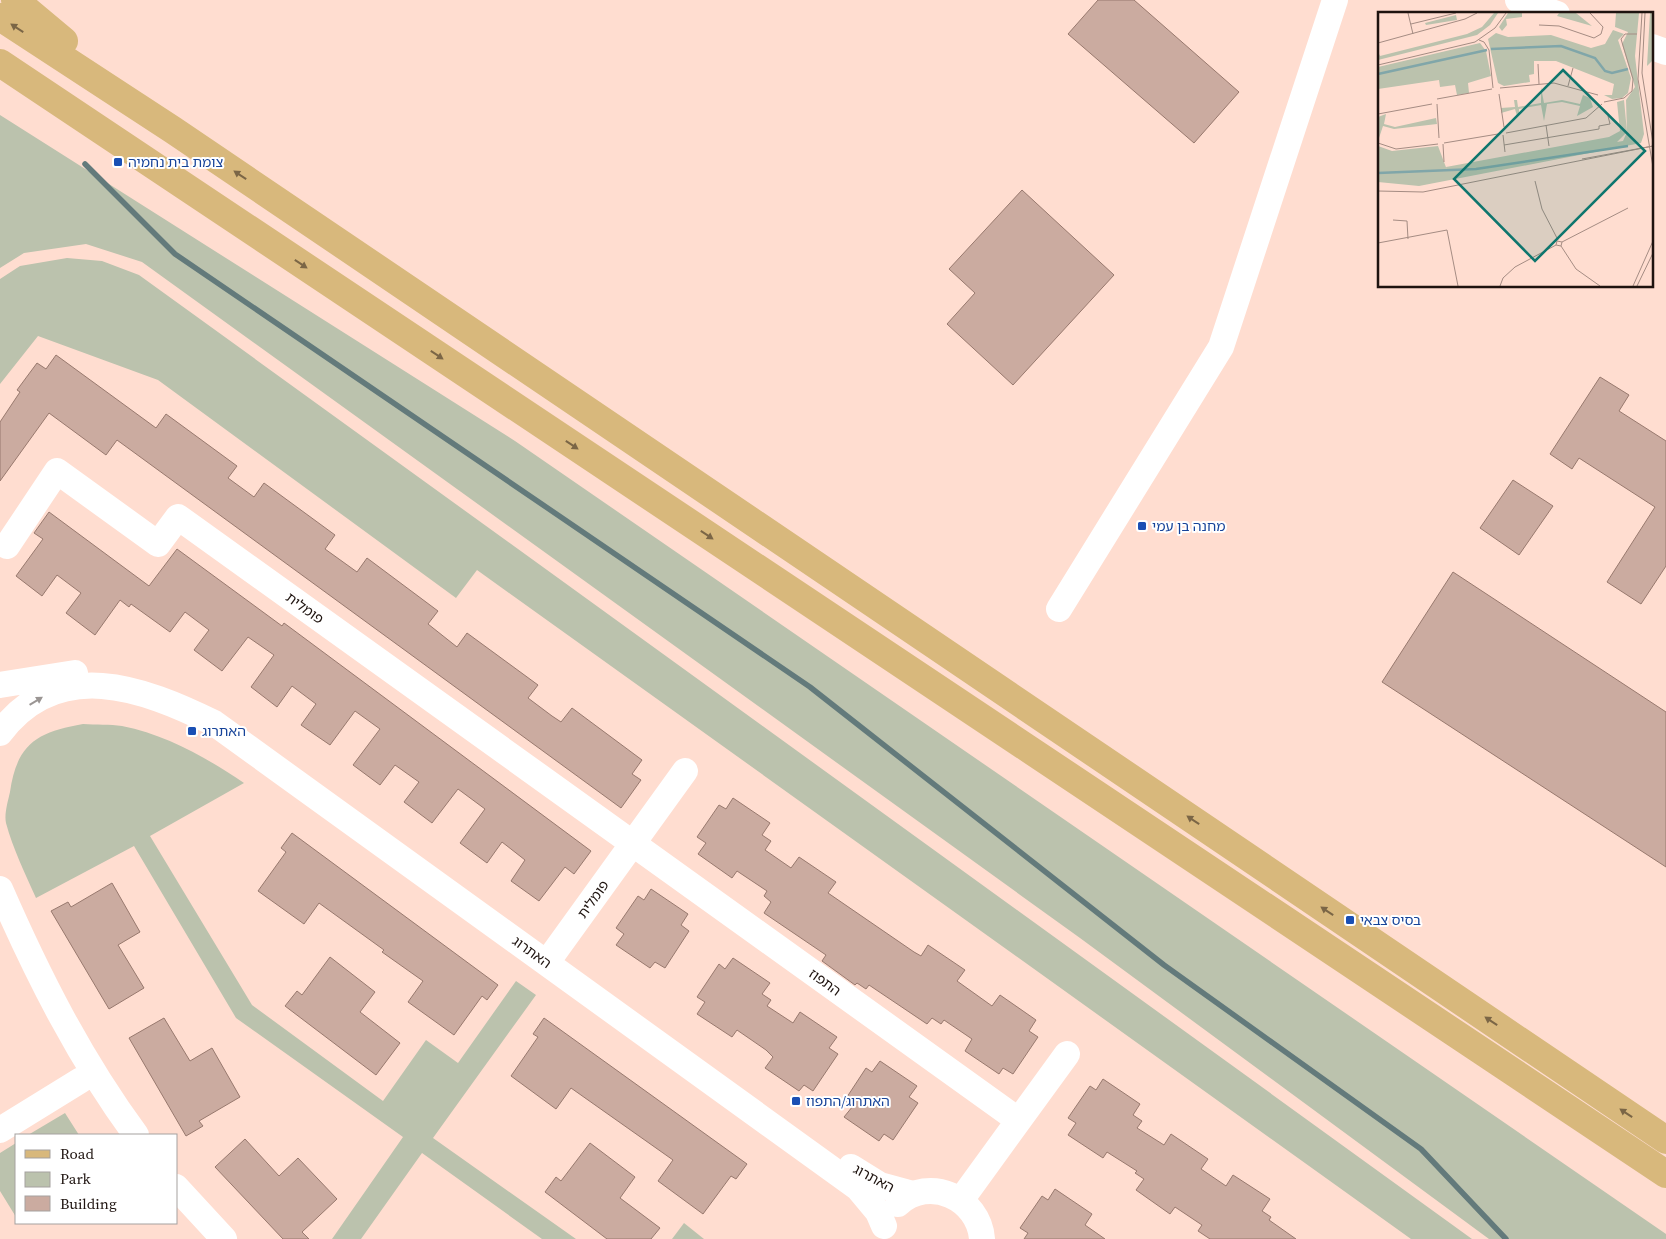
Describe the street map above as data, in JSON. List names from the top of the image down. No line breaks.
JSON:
{"streets":{"street":["פומלית","האתרוג","התפוז"]},"crossings":[["פומלית","האתרוג"],["פומלית","התפוז"]],"places":{"transit":["צומת בית נחמיה","מחנה בן עמי","האתרוג","בסיס צבאי","האתרוג/התפוז"]},"legend":["Road","Park","Building"]}
